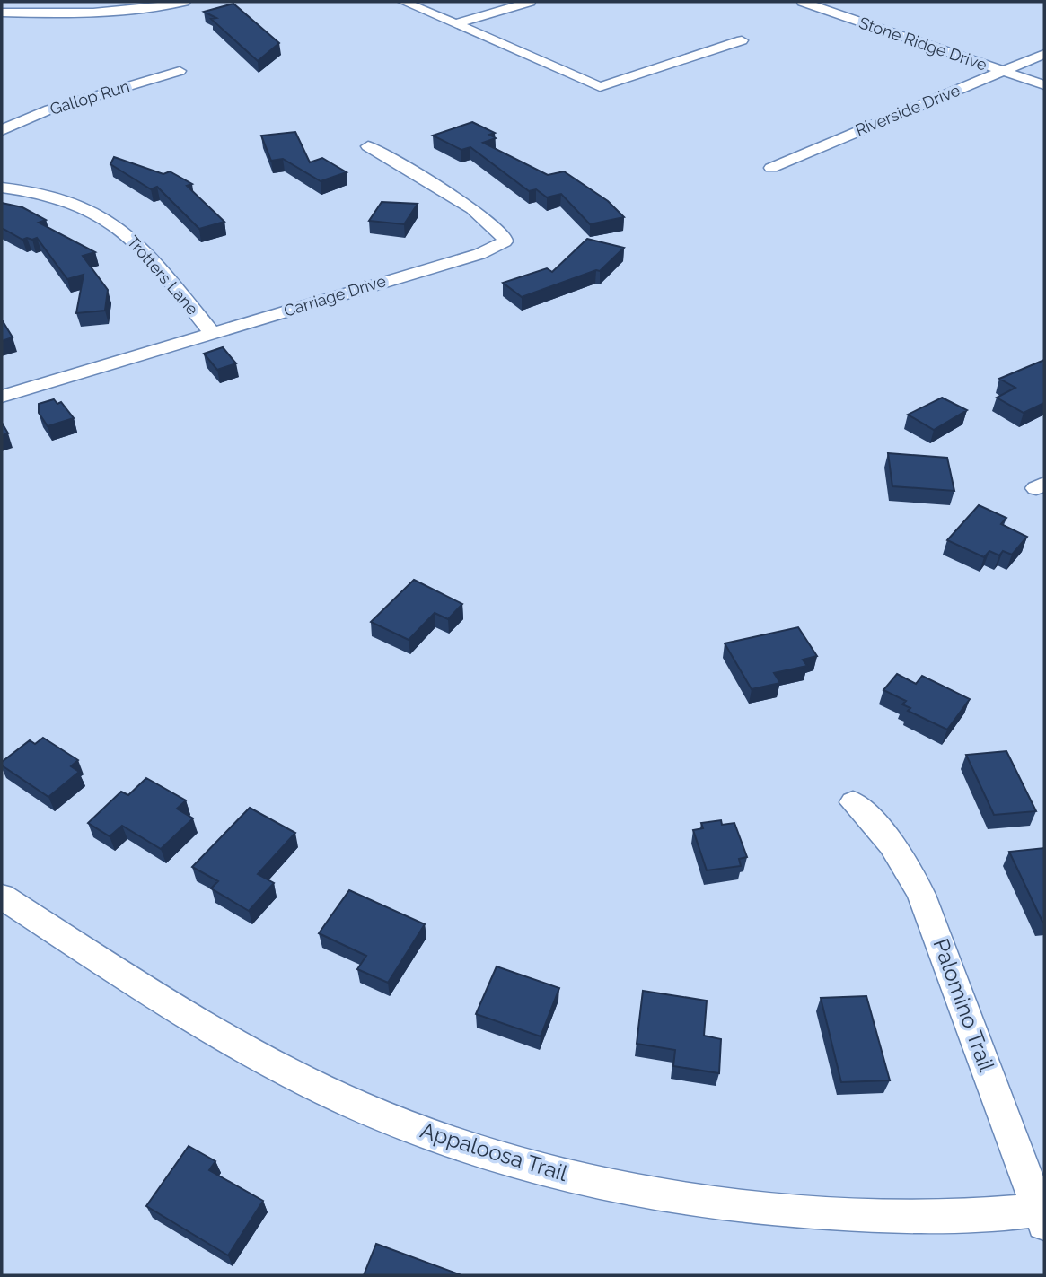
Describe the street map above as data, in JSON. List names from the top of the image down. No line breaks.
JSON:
{"streets":{"street":["Stone Ridge Drive","Gallop Run","Riverside Drive","Trotters Lane","Carriage Drive","Palomino Trail","Appaloosa Trail"]},"crossings":[["Stone Ridge Drive","Riverside Drive"],["Trotters Lane","Carriage Drive"],["Palomino Trail","Appaloosa Trail"]]}
